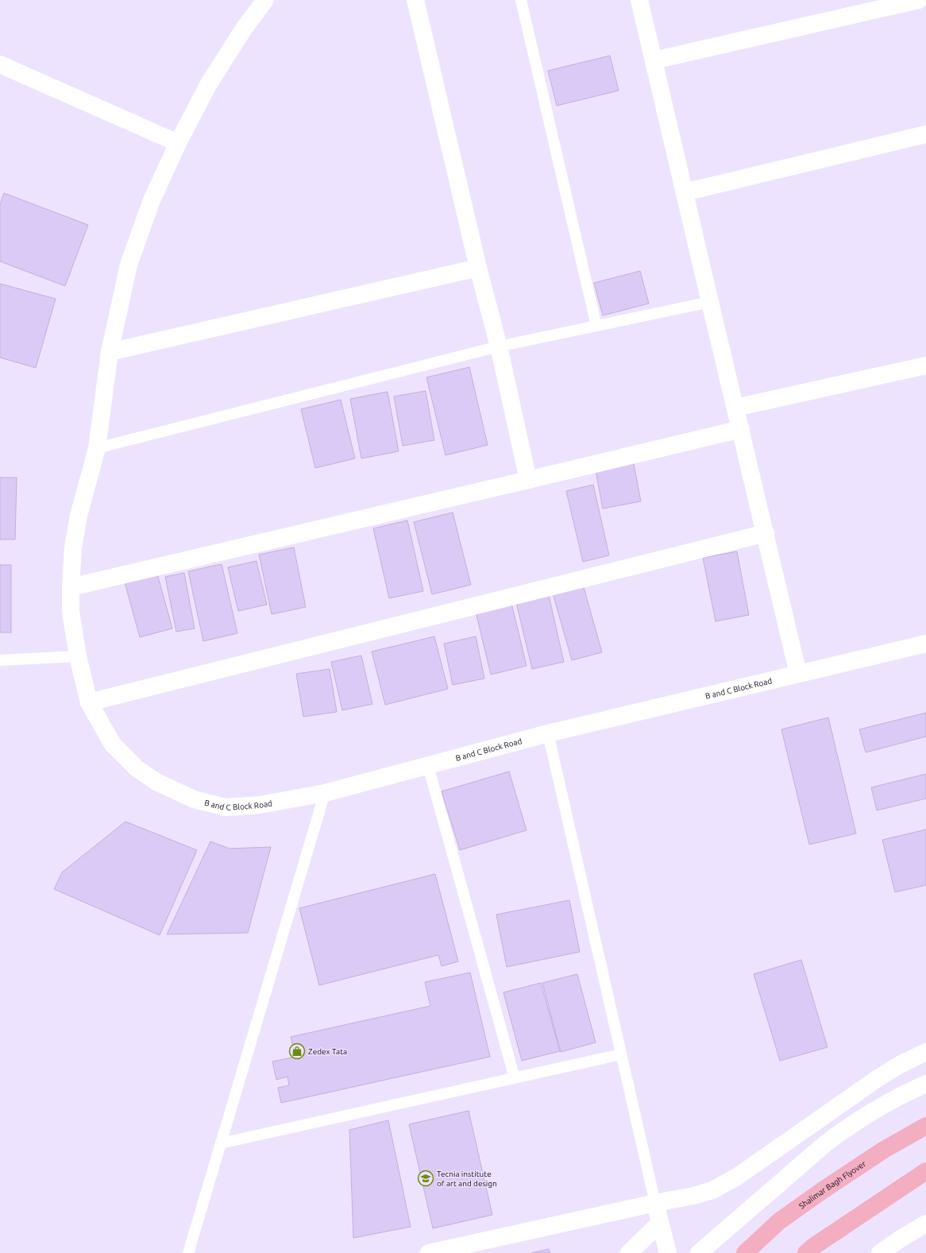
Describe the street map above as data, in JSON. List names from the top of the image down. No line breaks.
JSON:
{"streets":{"main road":["Shalimar Bagh Flyover"],"street":["B and C Block Road"]},"places":{"shop":["Zedex Tata"],"school or university":["Tecnia institute of art and design"]}}
